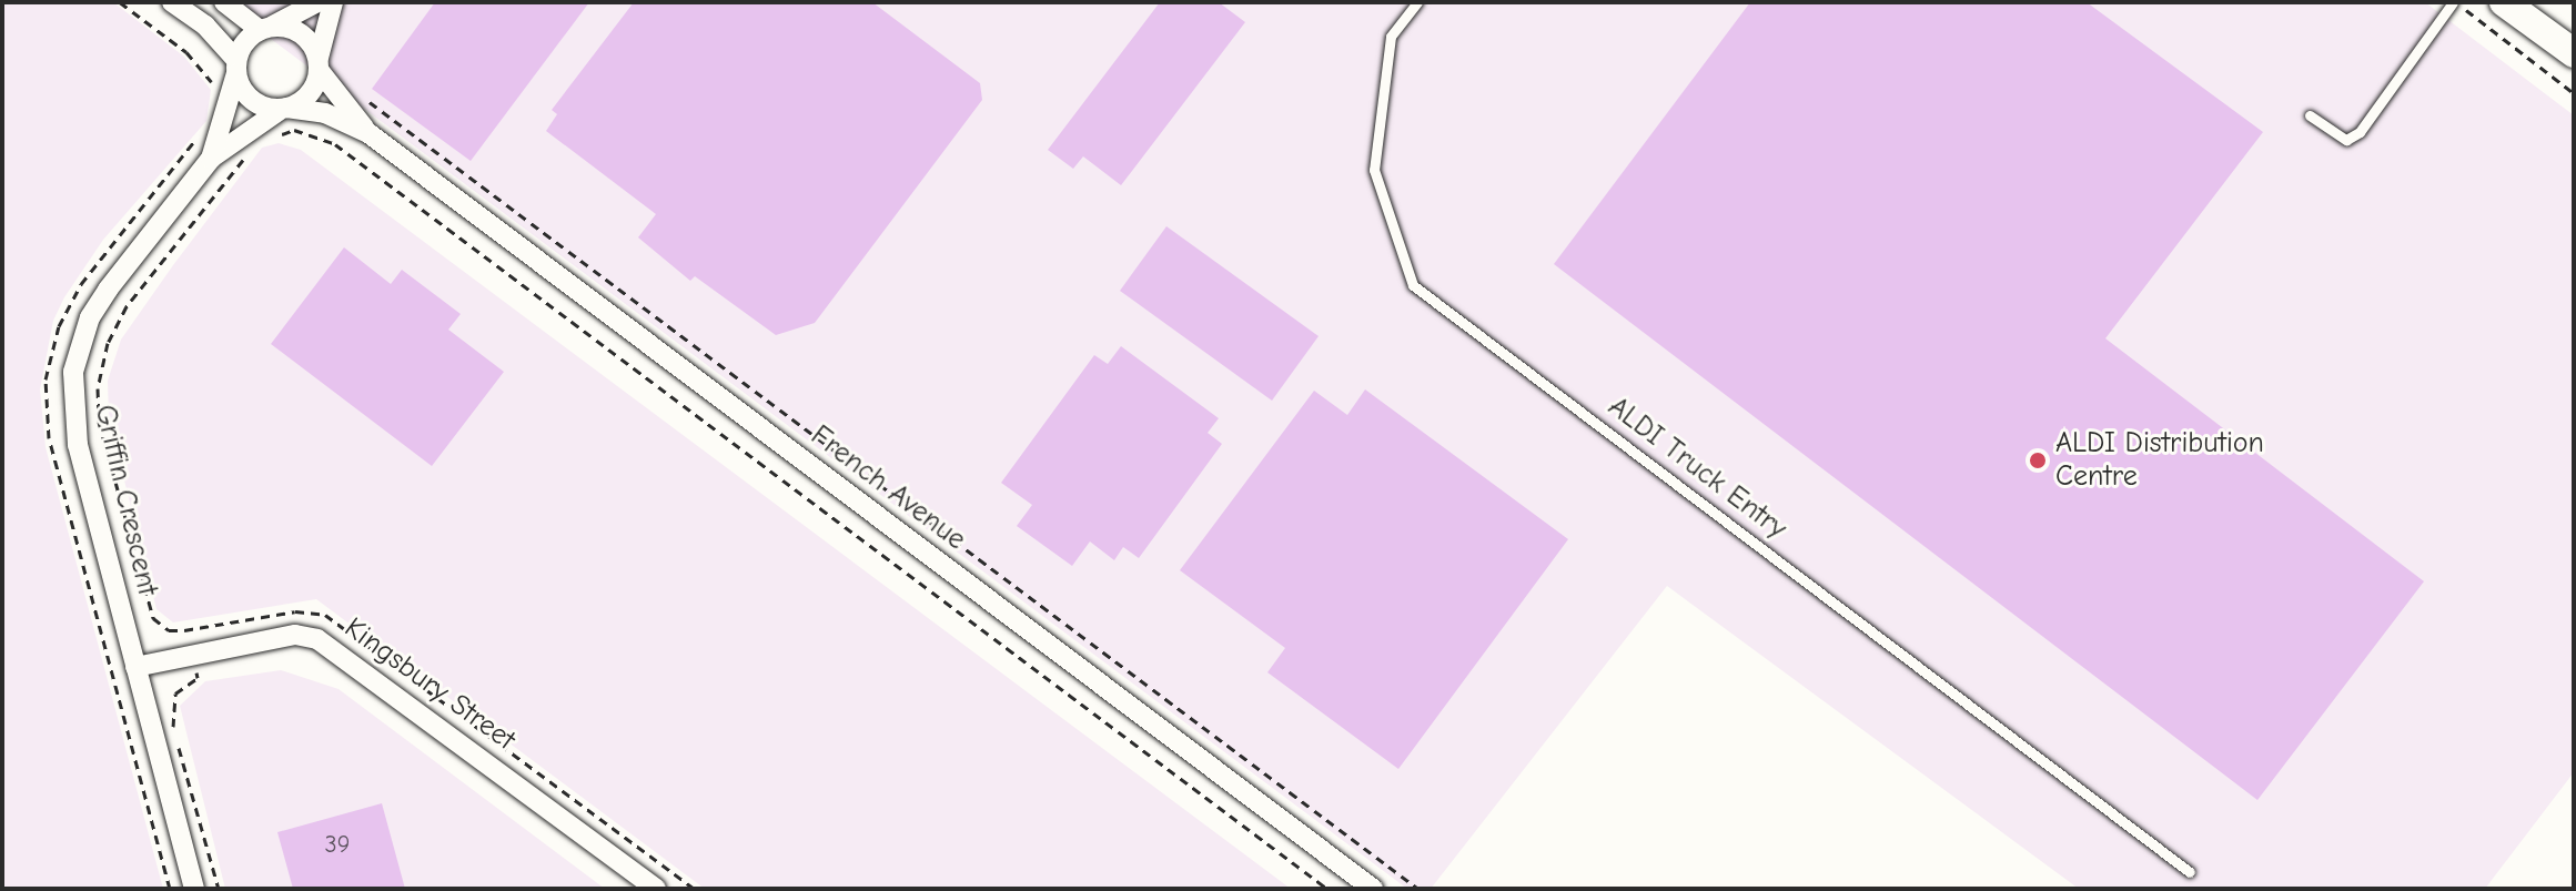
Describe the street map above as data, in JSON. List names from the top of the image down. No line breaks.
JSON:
{"streets":{"street":["French Avenue","Griffin Crescent","Kingsbury Street"],"lane":["ALDI Truck Entry"]},"crossings":[["French Avenue","Griffin Crescent"],["Griffin Crescent","Kingsbury Street"]],"places":["ALDI Distribution Centre"],"house_numbers":["39"]}
